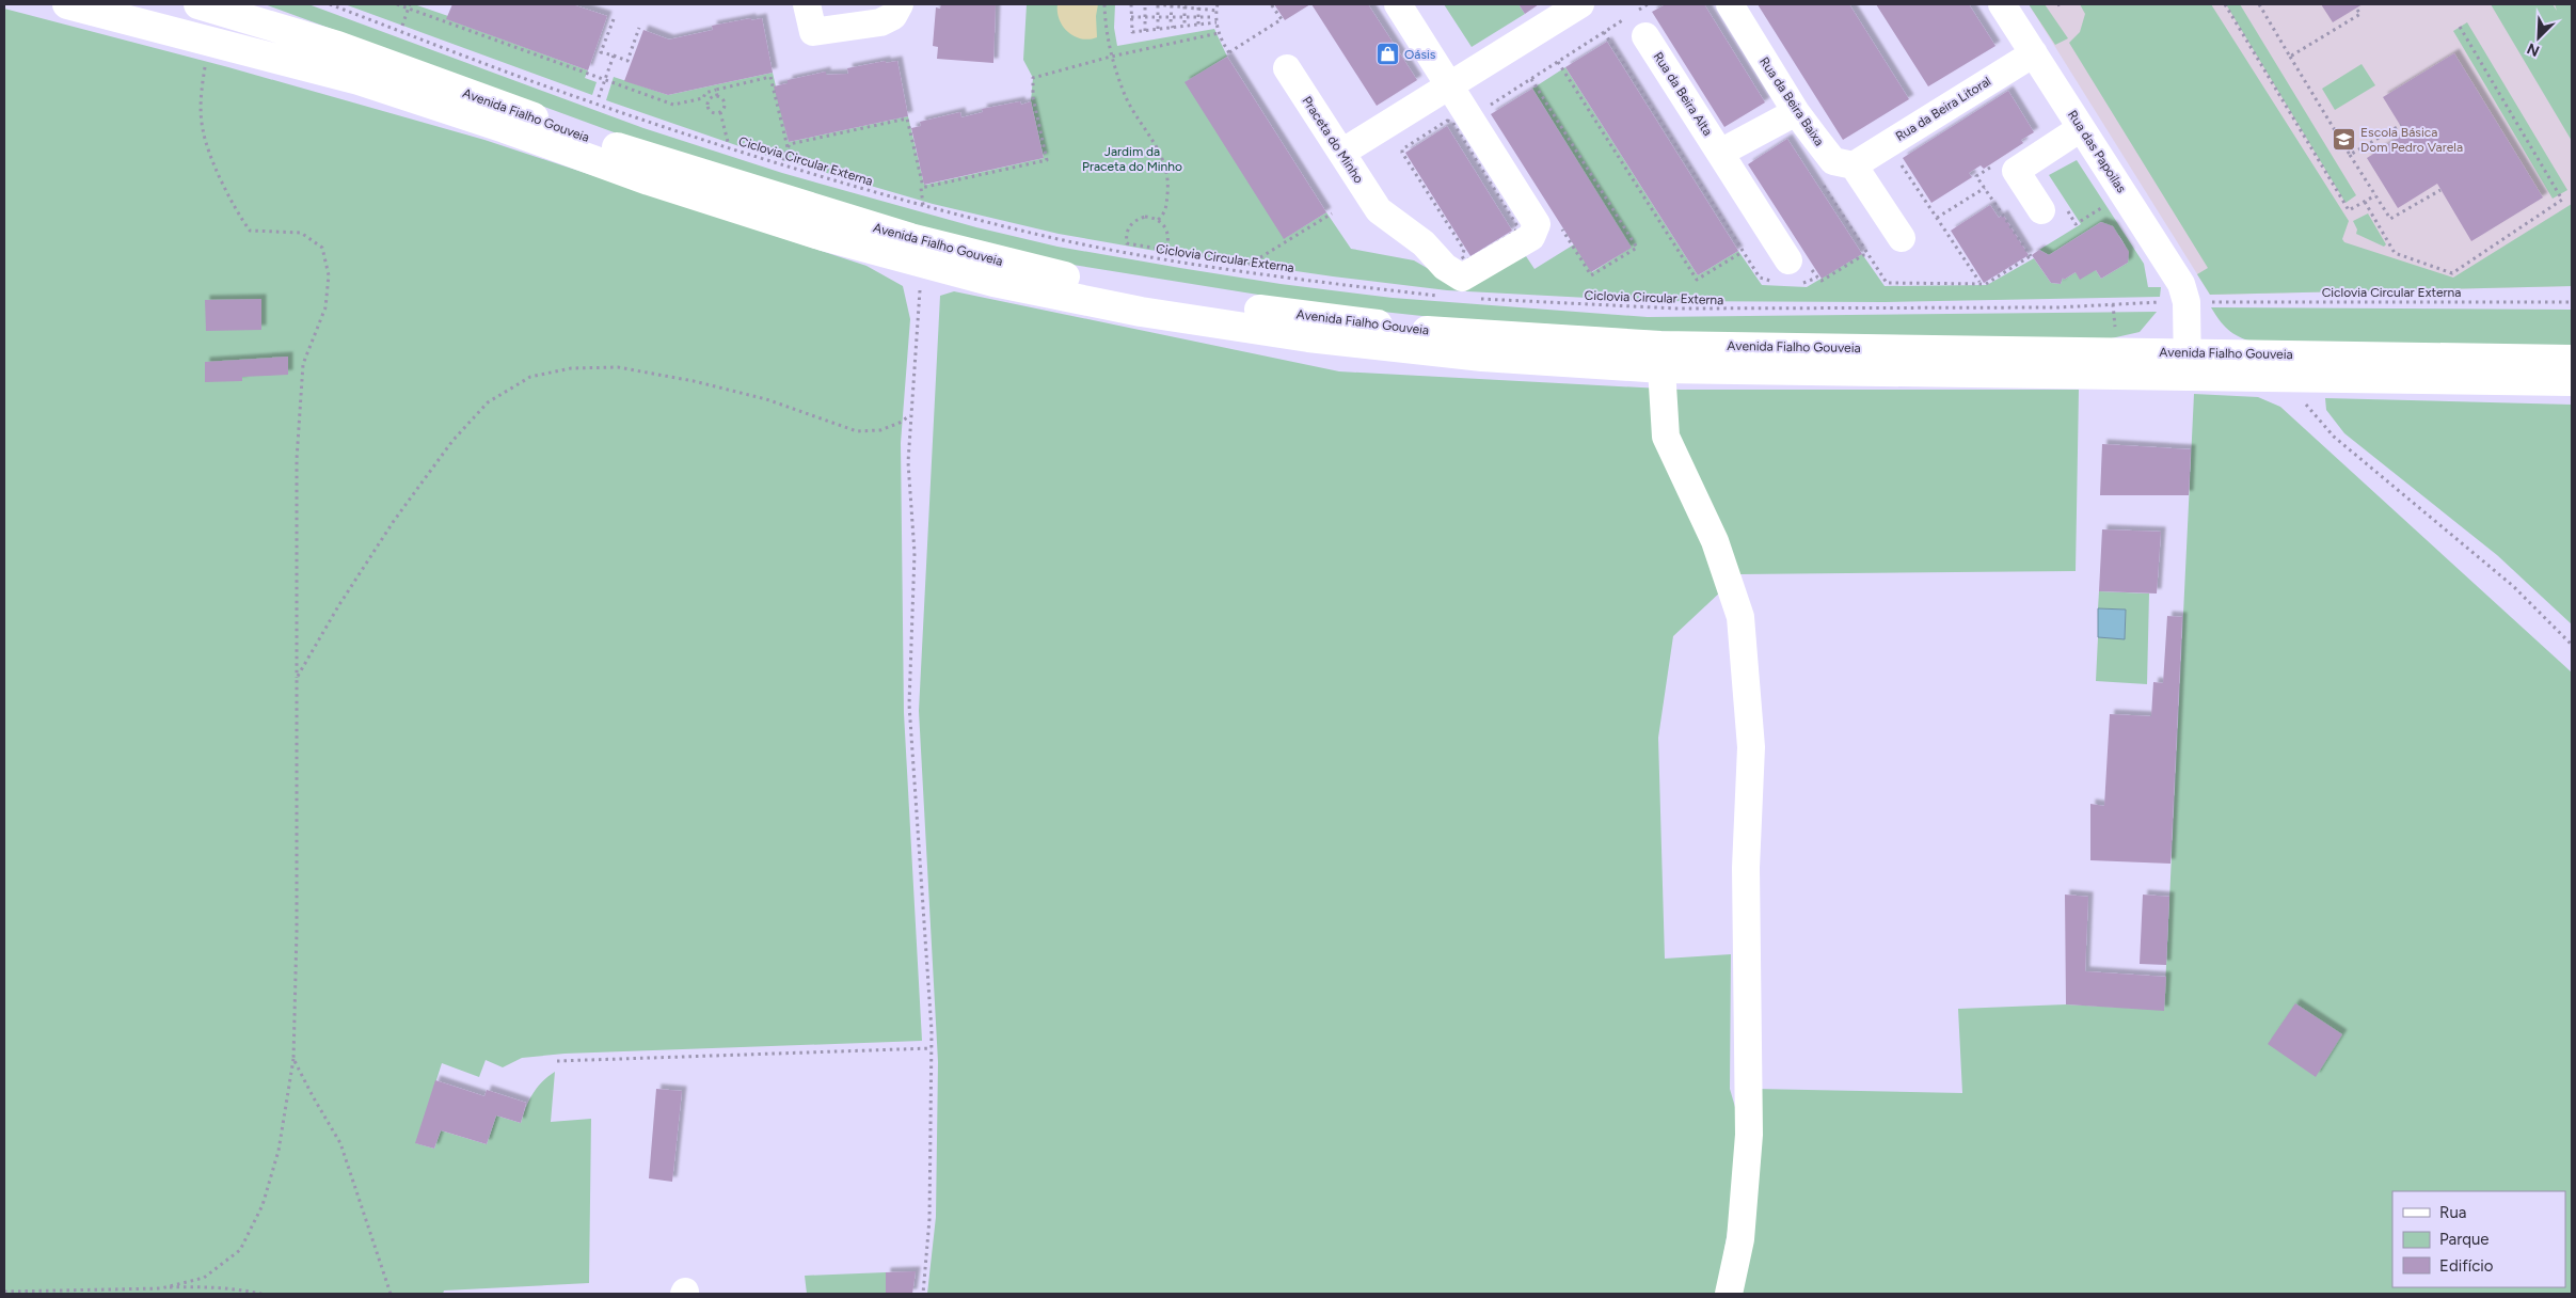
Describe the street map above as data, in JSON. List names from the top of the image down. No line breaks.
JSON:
{"streets":{"main road":["Avenida Fialho Gouveia"],"street":["Rua da Beira Alta","Rua da Beira Baixa","Rua da Beira Litoral","Praceta do Minho","Rua das Papoilas"],"path":["Ciclovia Circular Externa"]},"crossings":[["Rua da Beira Baixa","Rua da Beira Litoral"],["Rua da Beira Litoral","Rua das Papoilas"],["Avenida Fialho Gouveia","Rua das Papoilas"],["Rua das Papoilas","Ciclovia Circular Externa"]],"parks":["Jardim da Praceta do Minho"],"places":{"shop":["Oásis"],"school or university":["Escola Básica Dom Pedro Varela"]},"legend":["Rua","Parque","Edifício"],"north":"bottom left"}
